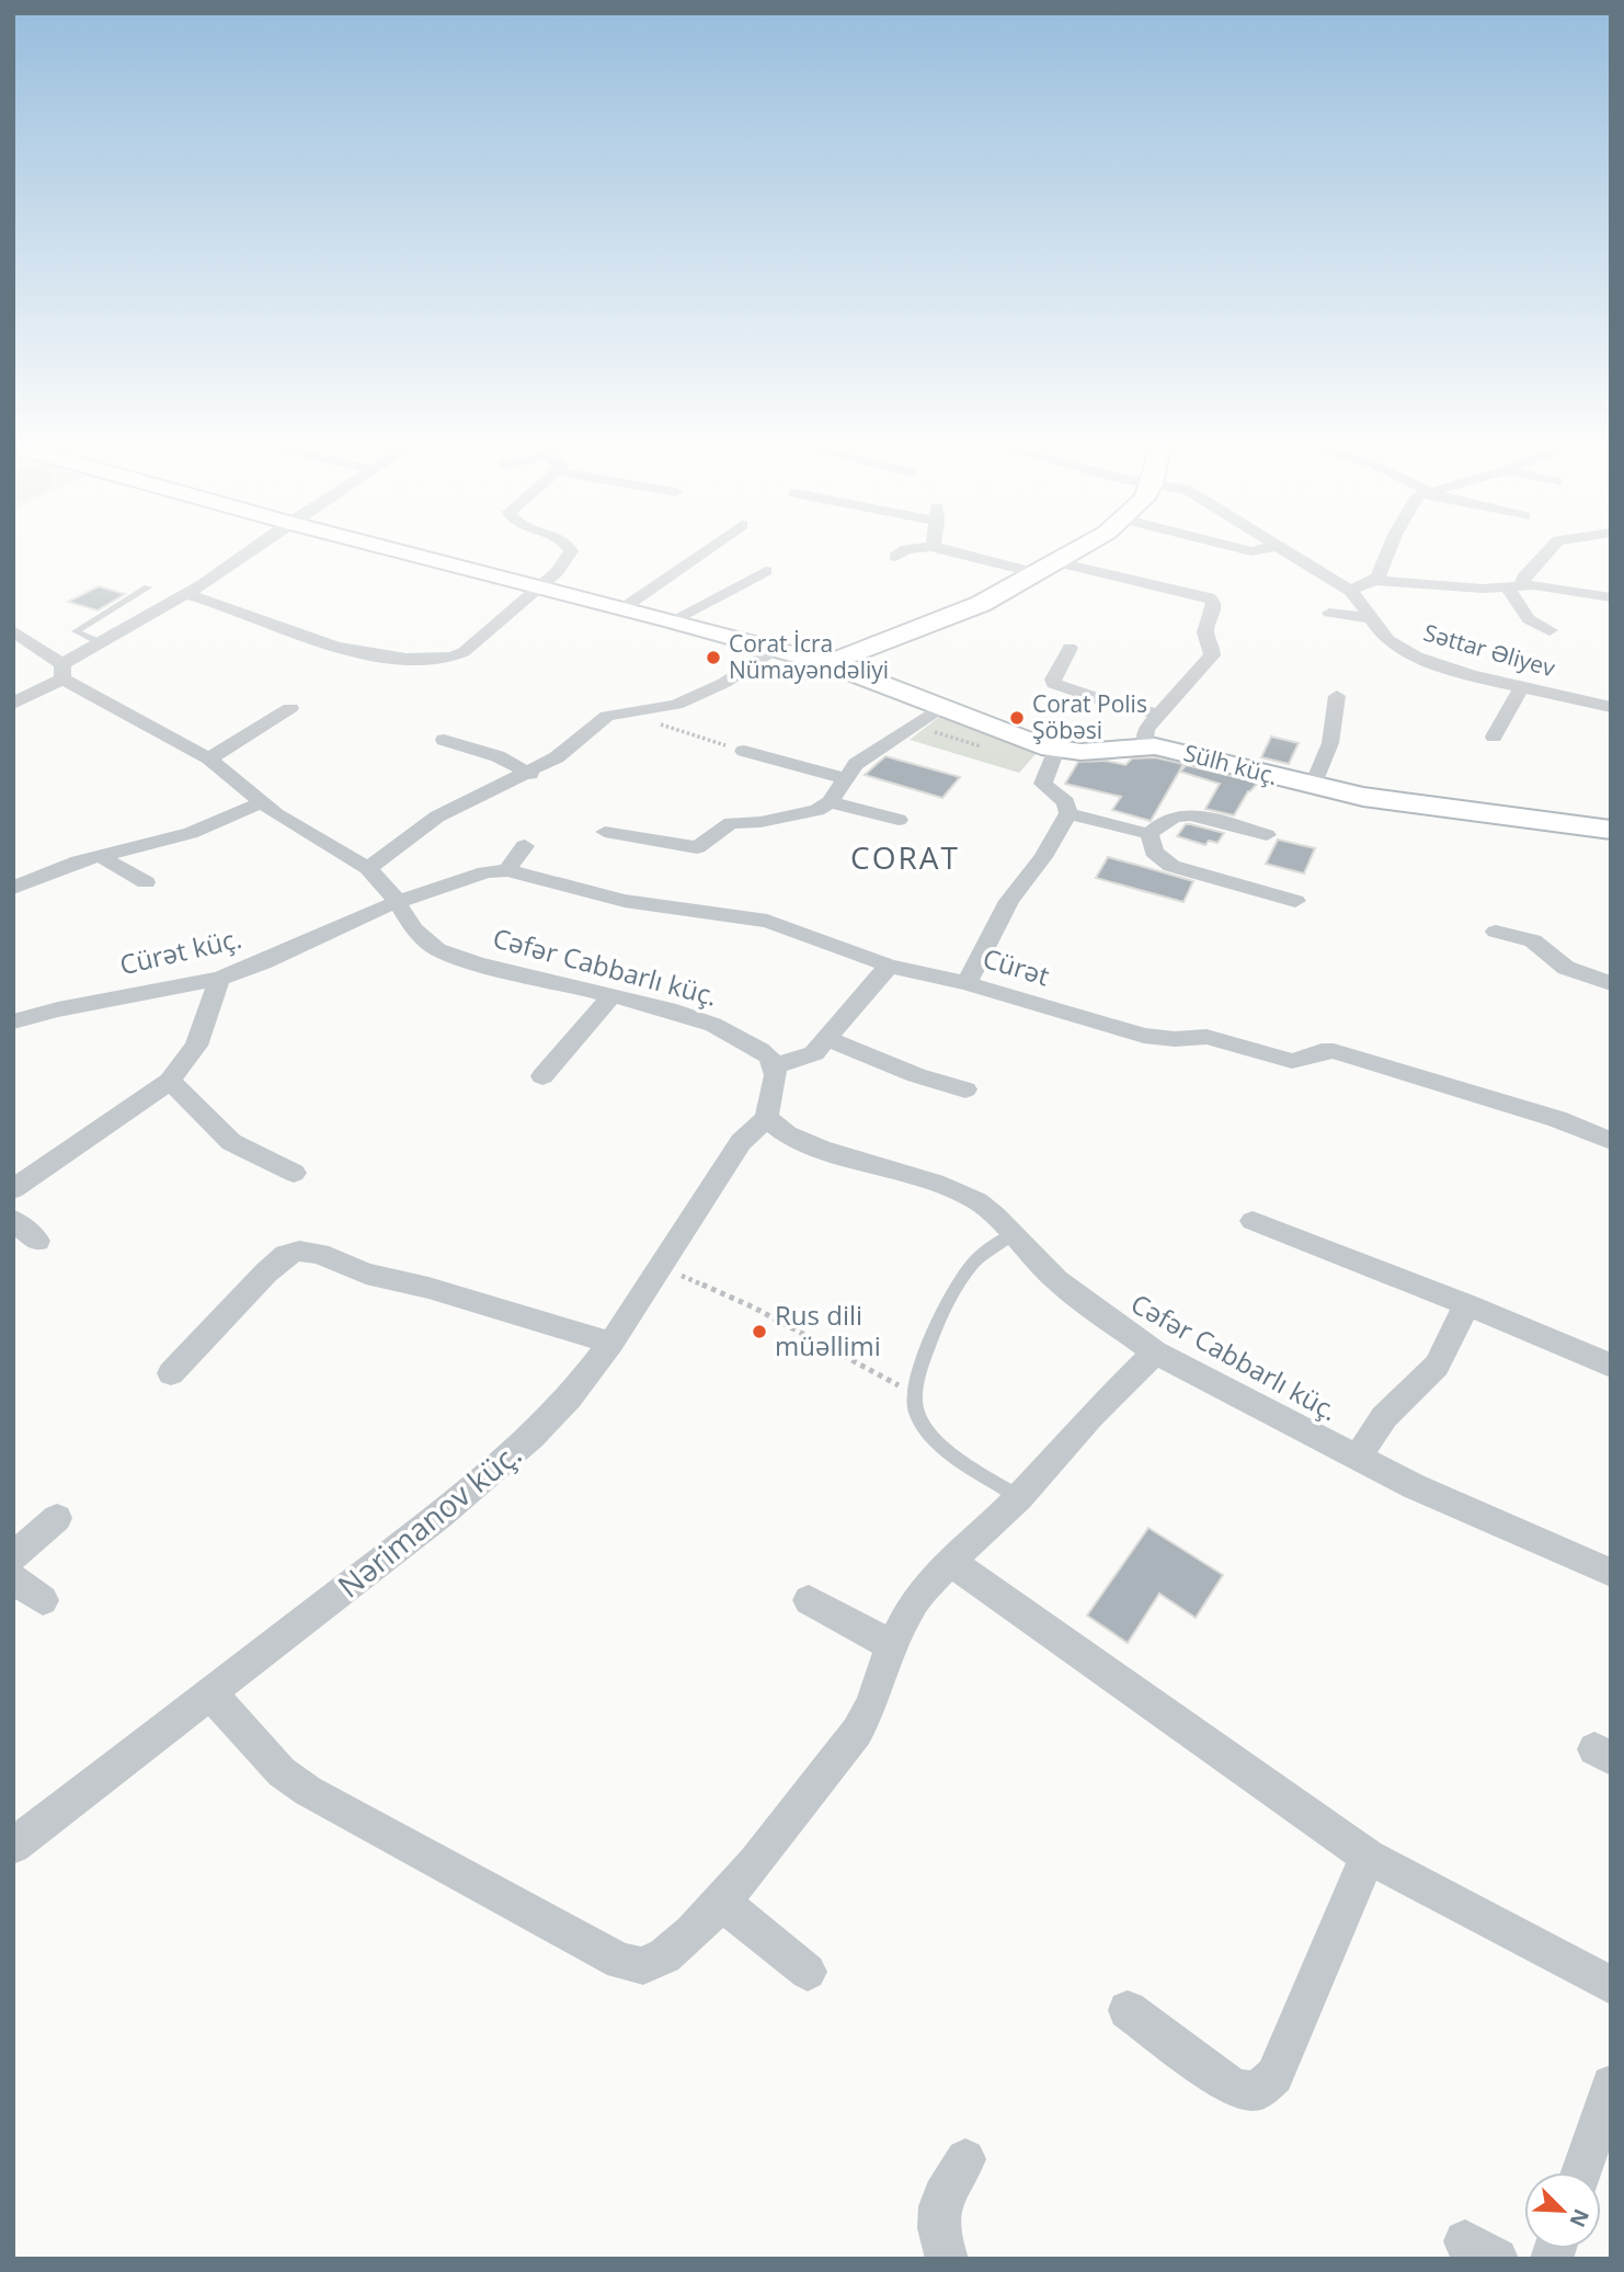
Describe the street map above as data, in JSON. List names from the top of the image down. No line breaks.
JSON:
{"streets":{"street":["Səttar Əliyev","Sülh küç.","Cürət küç.","Cəfər Cabbarlı küç.","Cürət","Nərimanov küç."]},"crossings":[["Cürət küç.","Cəfər Cabbarlı küç."],["Cürət küç.","Cürət"],["Cəfər Cabbarlı küç.","Cürət"],["Cəfər Cabbarlı küç.","Nərimanov küç."]],"districts":["CORAT"],"places":["Corat İcra Nümayəndəliyi","Corat Polis Şöbəsi","Rus dili müəllimi"],"north":"bottom right"}
